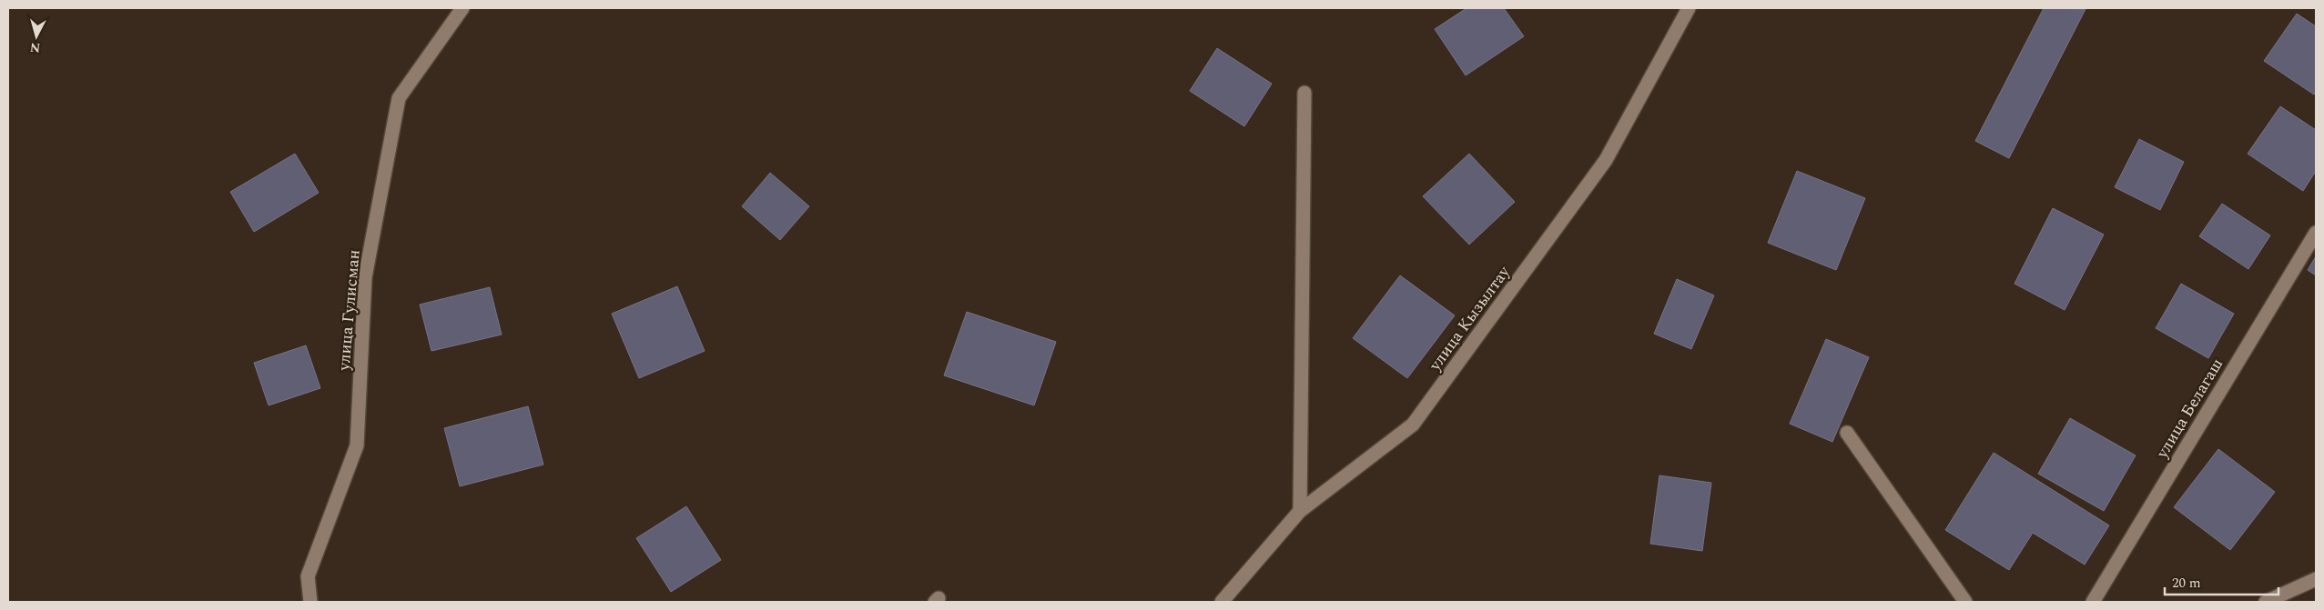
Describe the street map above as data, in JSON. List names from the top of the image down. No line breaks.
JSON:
{"streets":{"street":["улица Гулисман","улица Кызылтау","улица Белагаш"]},"scale_bar":"20 m","north":"bottom"}
